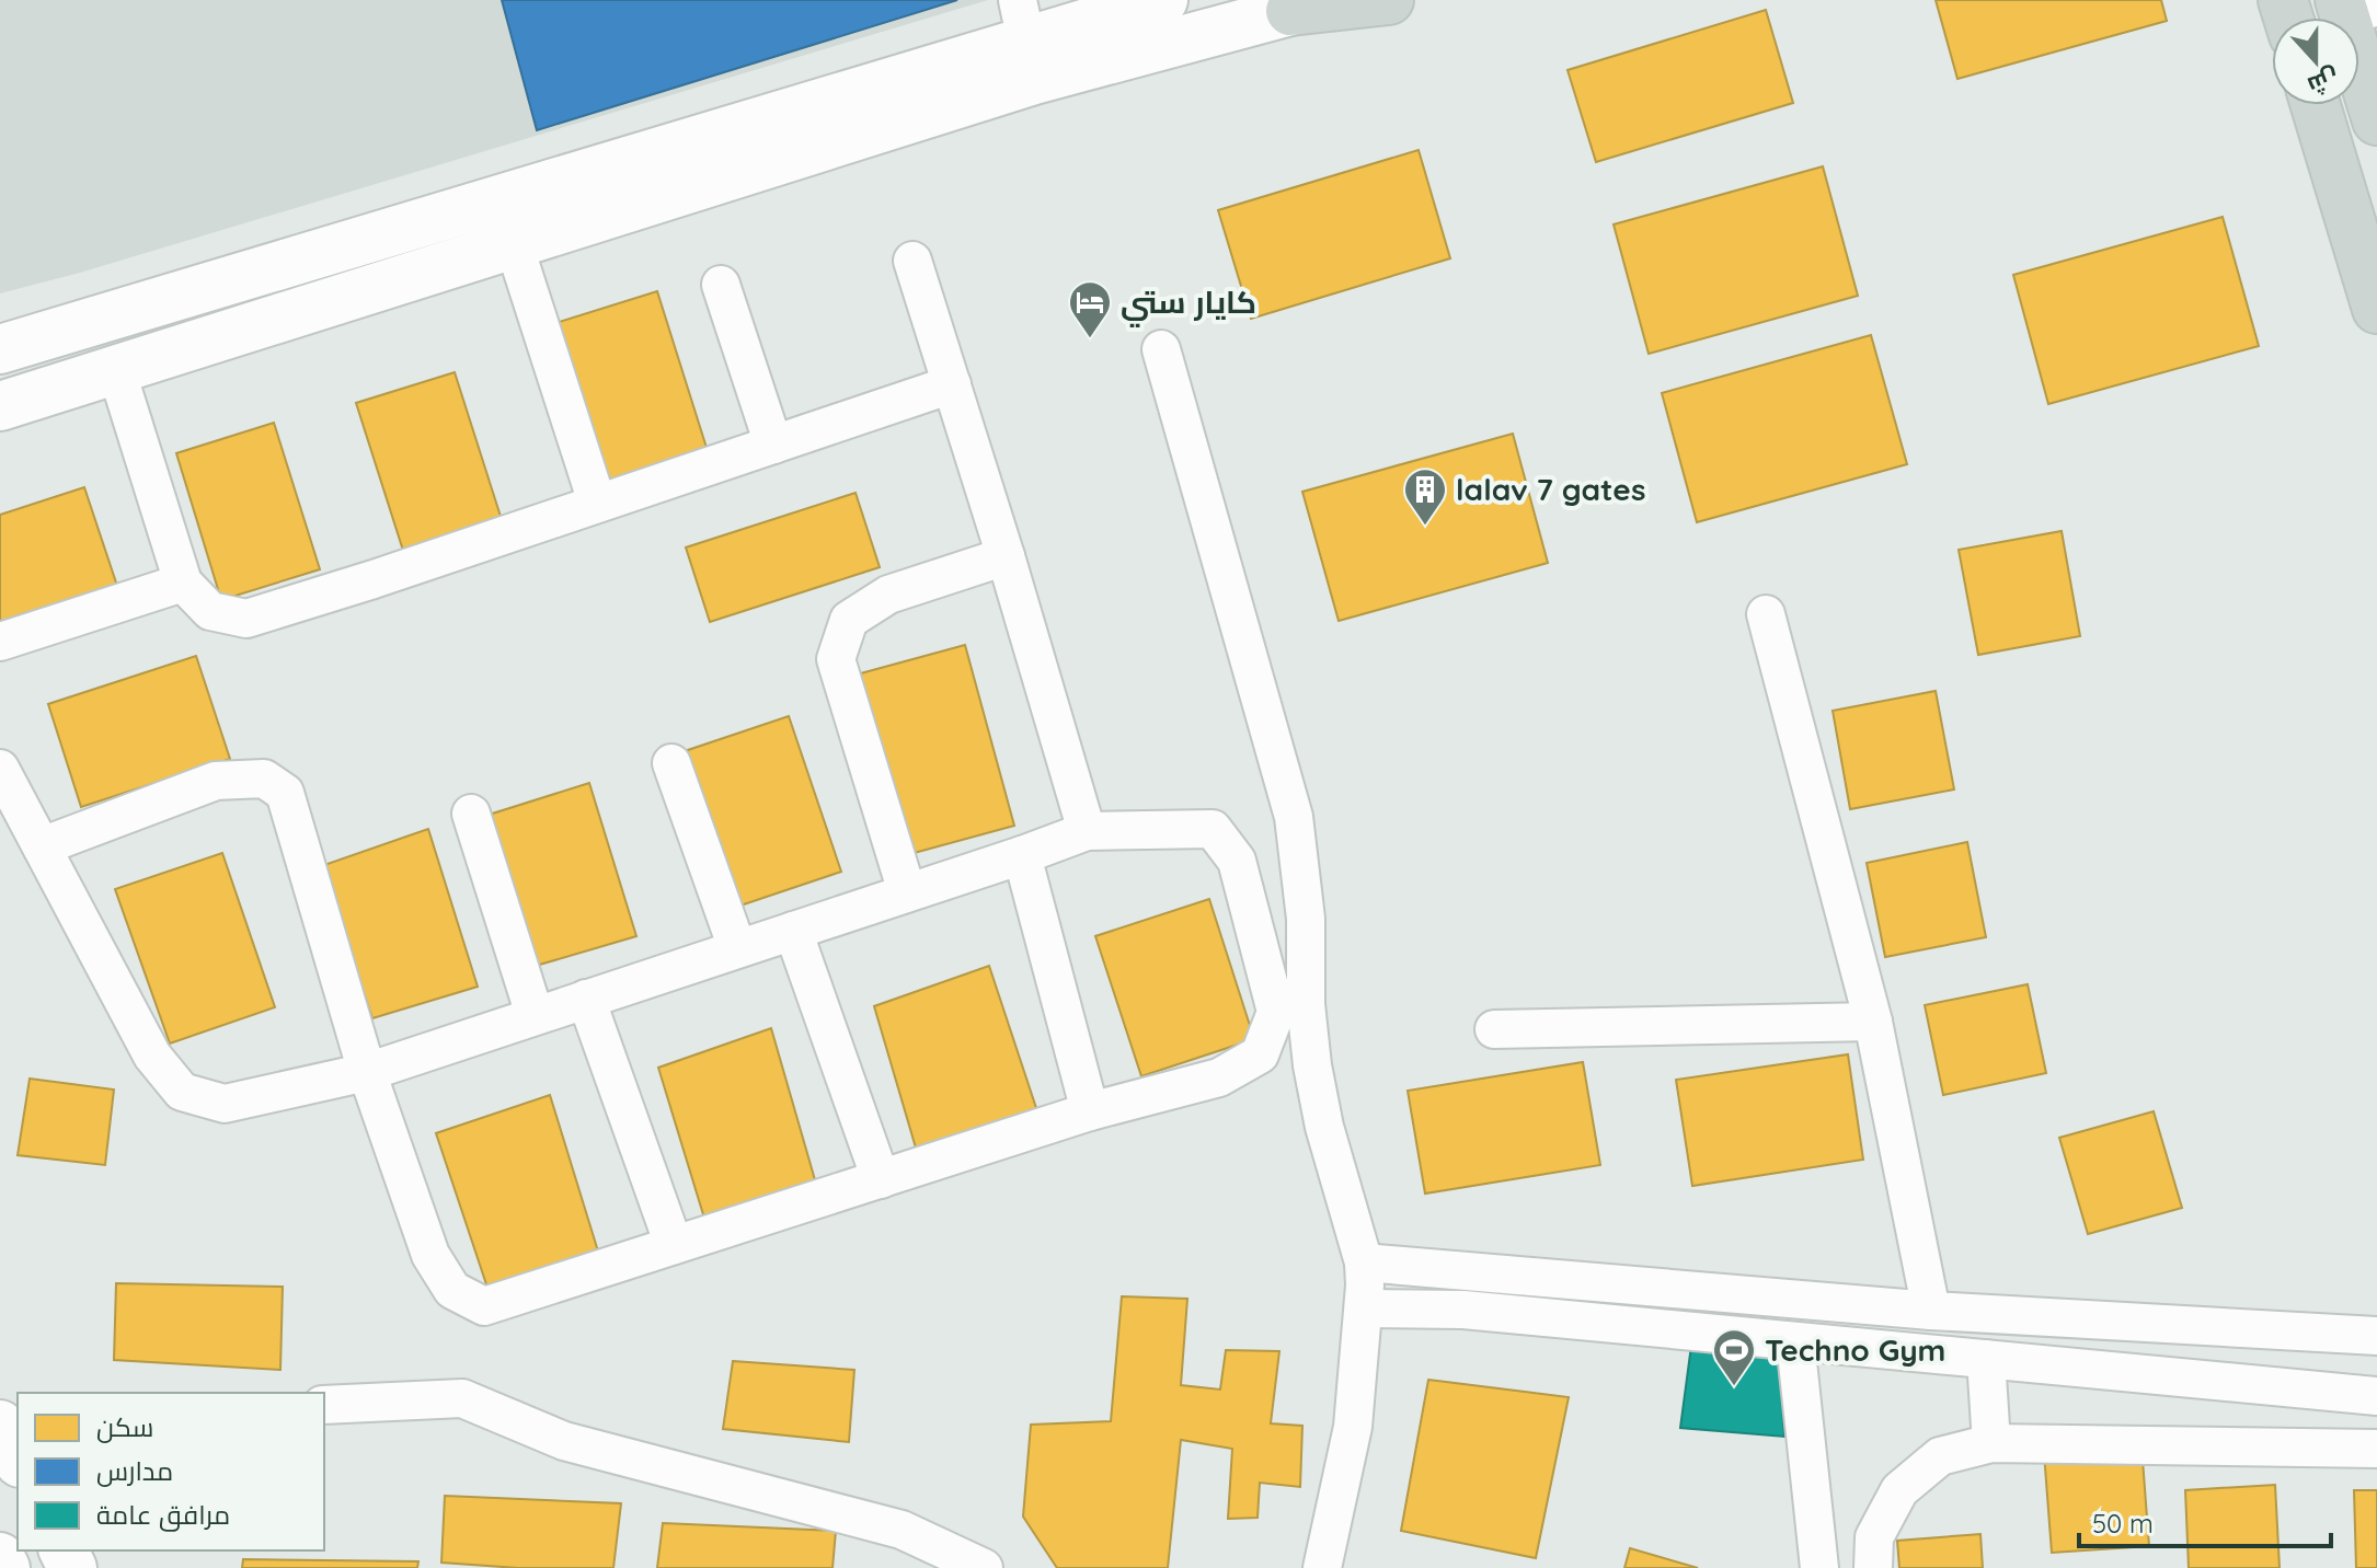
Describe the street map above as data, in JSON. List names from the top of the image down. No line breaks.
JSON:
{"places":{"hotel":["كايار ستي"],"building":["lalav 7 gates"],"sports":["Techno Gym"]},"legend":["سكن","مدارس","مرافق عامة"],"scale_bar":"50 m","north":"bottom"}
